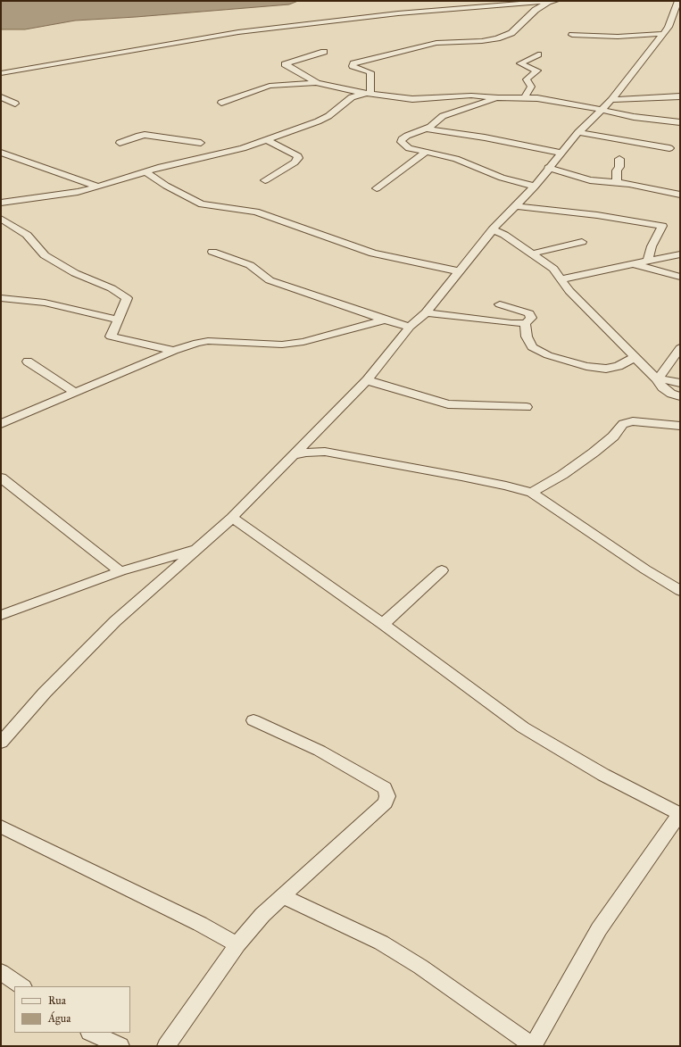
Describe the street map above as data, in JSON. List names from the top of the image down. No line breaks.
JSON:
{"legend":["Rua","Água"]}
